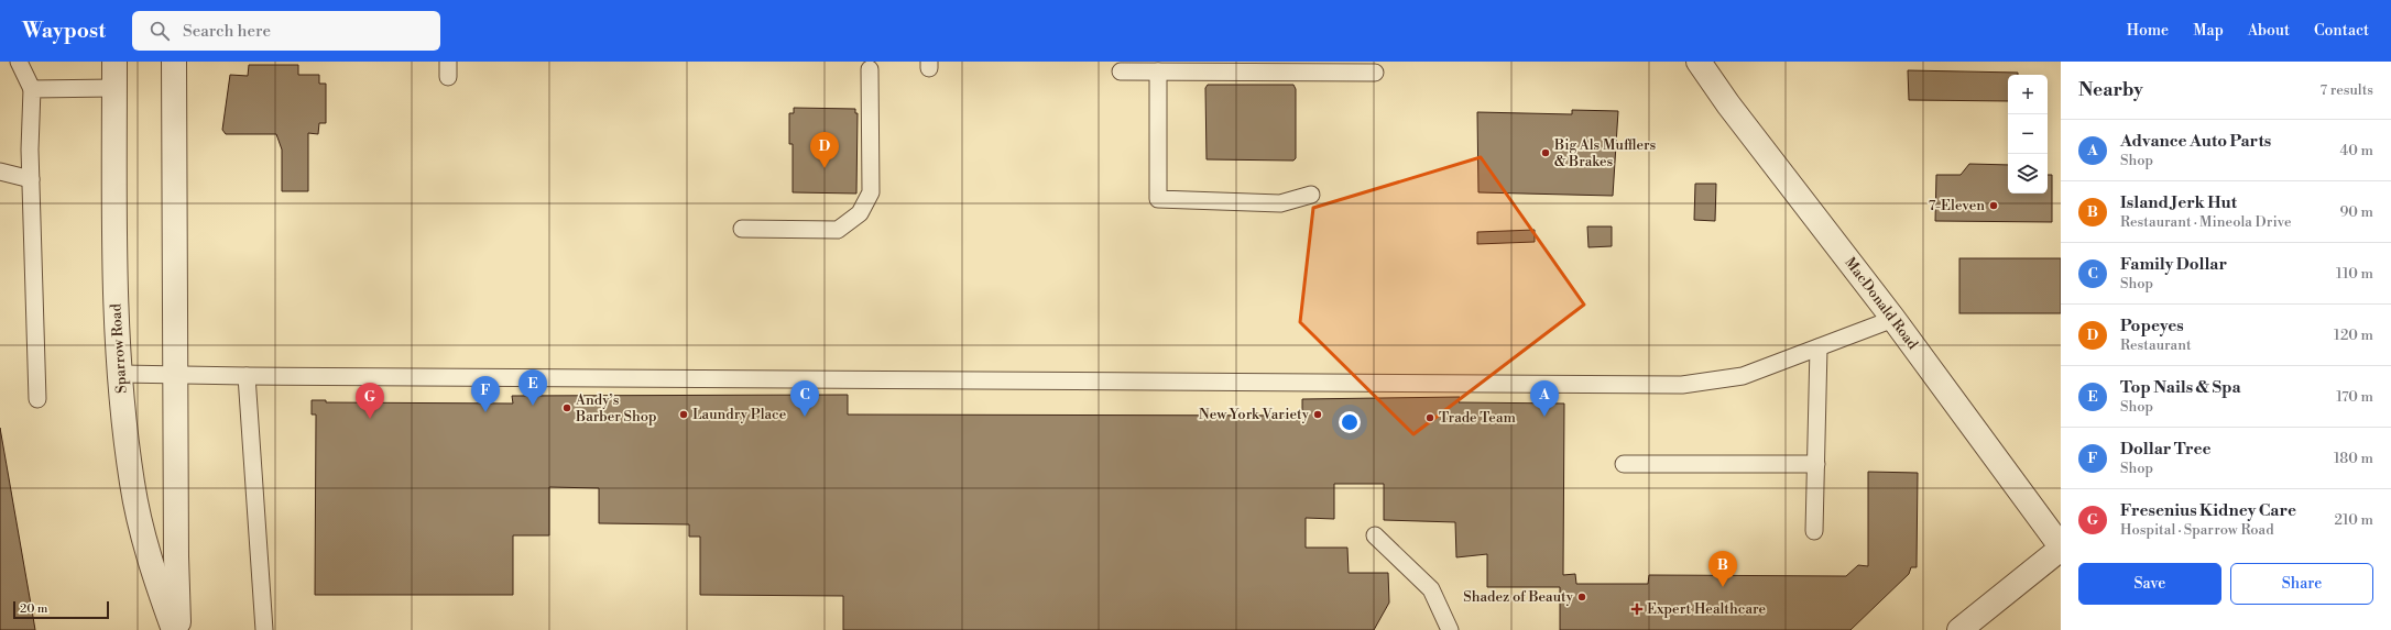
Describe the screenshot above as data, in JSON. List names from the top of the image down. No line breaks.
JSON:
{"streets":{"street":["MacDonald Road","Sparrow Road"]},"places":{"other":["Big Als Mufflers & Brakes","7-Eleven","Andy’s Barber Shop","Laundry Place","New York Variety","Trade Team","Shadez of Beauty"],"health":["Expert Healthcare"]},"scale_bar":"20 m","page":{"header":"Waypost","search":"Search here","nav":["Home","Map","About","Contact"],"heading":["Nearby","7 results"],"map_buttons":["+","−"],"list":[{"mark":"A","name":"Advance Auto Parts","note":"Shop","value":"40 m"},{"mark":"B","name":"Island Jerk Hut","note":"Restaurant · Mineola Drive","value":"90 m"},{"mark":"C","name":"Family Dollar","note":"Shop","value":"110 m"},{"mark":"D","name":"Popeyes","note":"Restaurant","value":"120 m"},{"mark":"E","name":"Top Nails & Spa","note":"Shop","value":"170 m"},{"mark":"F","name":"Dollar Tree","note":"Shop","value":"180 m"},{"mark":"G","name":"Fresenius Kidney Care","note":"Hospital · Sparrow Road","value":"210 m"}],"pins":["D","E","F","A","C","G","B"],"buttons":["Save","Share"],"scale":"20 m"}}
